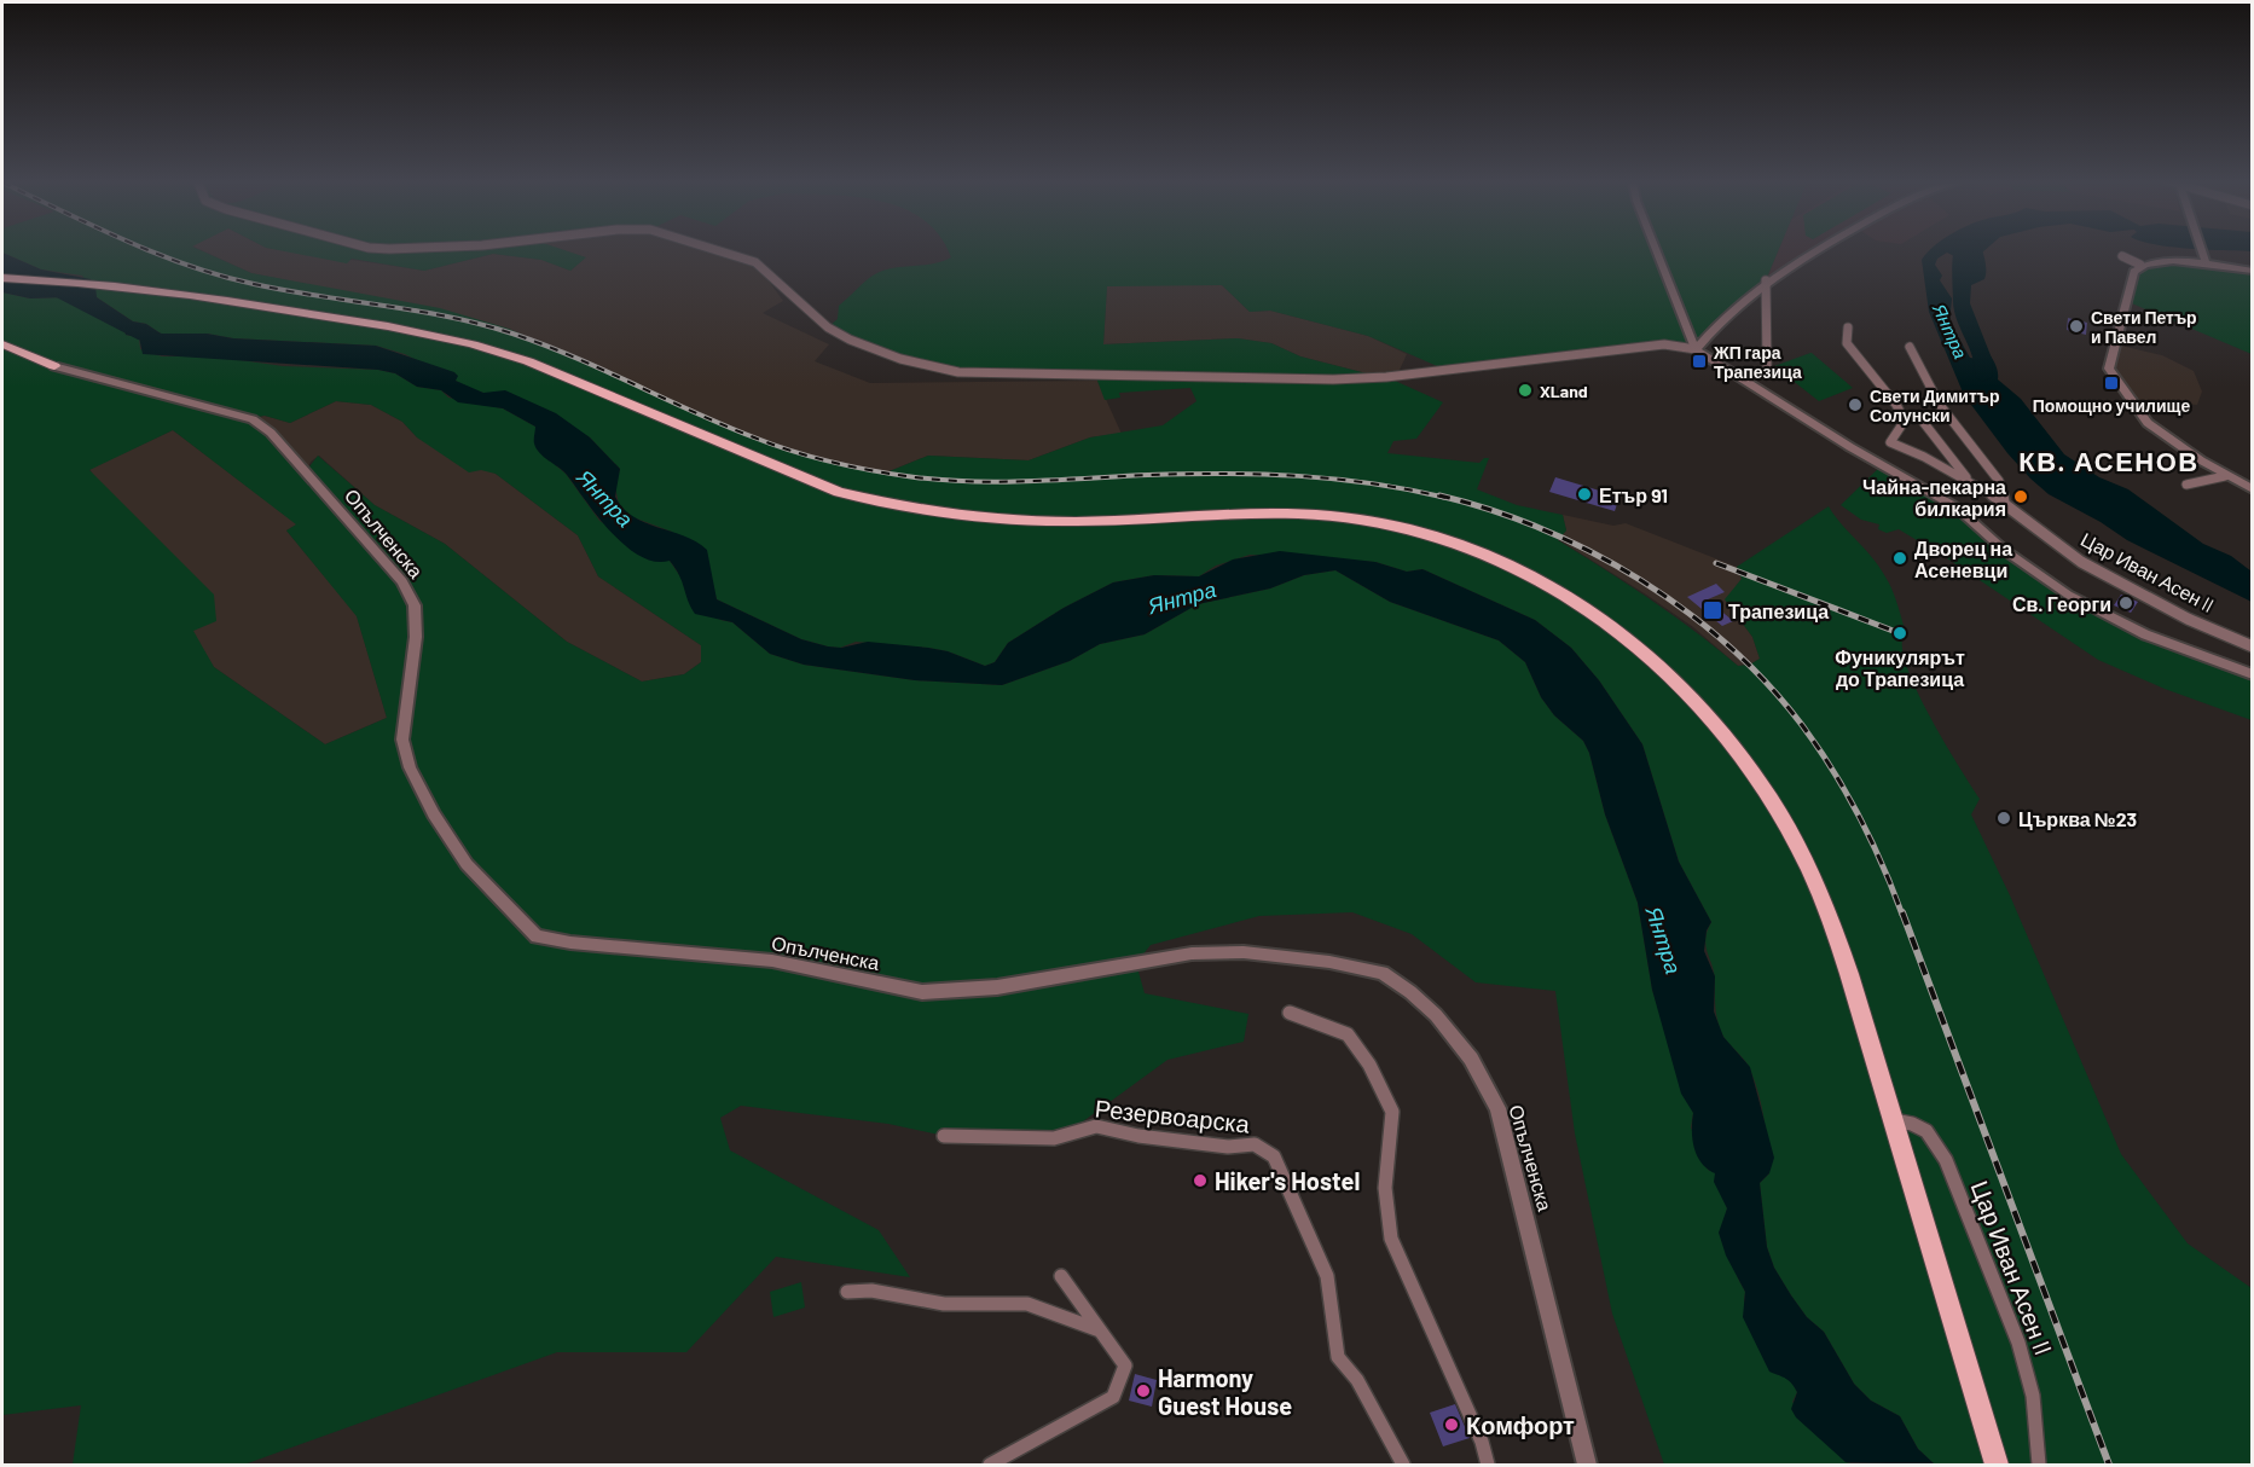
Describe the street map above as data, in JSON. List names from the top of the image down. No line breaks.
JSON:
{"streets":{"street":["Опълченска","Цар Иван Асен II","Резервоарска"]},"districts":["КВ. АСЕНОВ"],"water":["Янтра"],"places":{"other":["Свети Петър и Павел","XLand","Свети Димитър Солунски","Етър 91","Чайна-пекарна билкария","Дворец на Асеневци","Св. Георги","Фуникулярът до Трапезица","Църква №23","Hiker's Hostel","Harmony Guest House","Комфорт"],"transit":["ЖП гара Трапезица","Помощно училище","Трапезица"]}}
